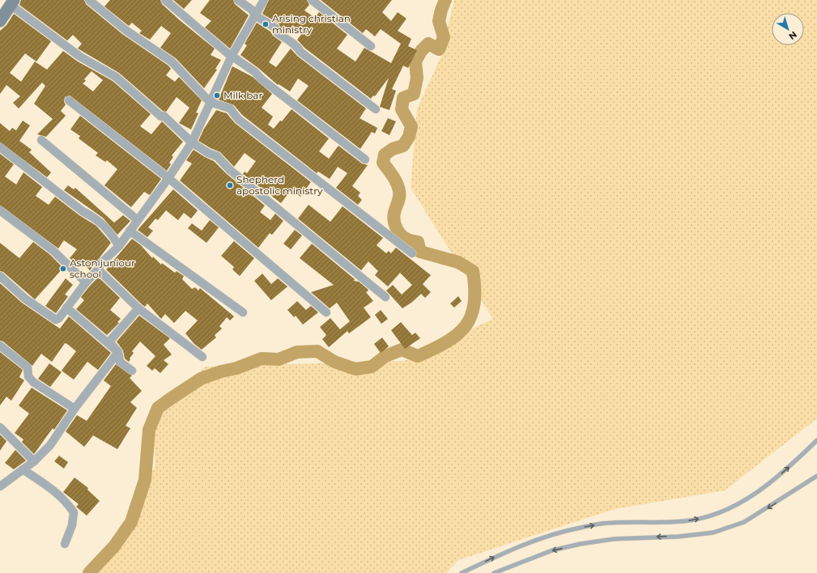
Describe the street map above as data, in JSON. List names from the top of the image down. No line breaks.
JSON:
{"places":["Arising christian ministry","Milk bar","Shepherd apostolic ministry","Aston juniour school"],"north":"bottom right"}
